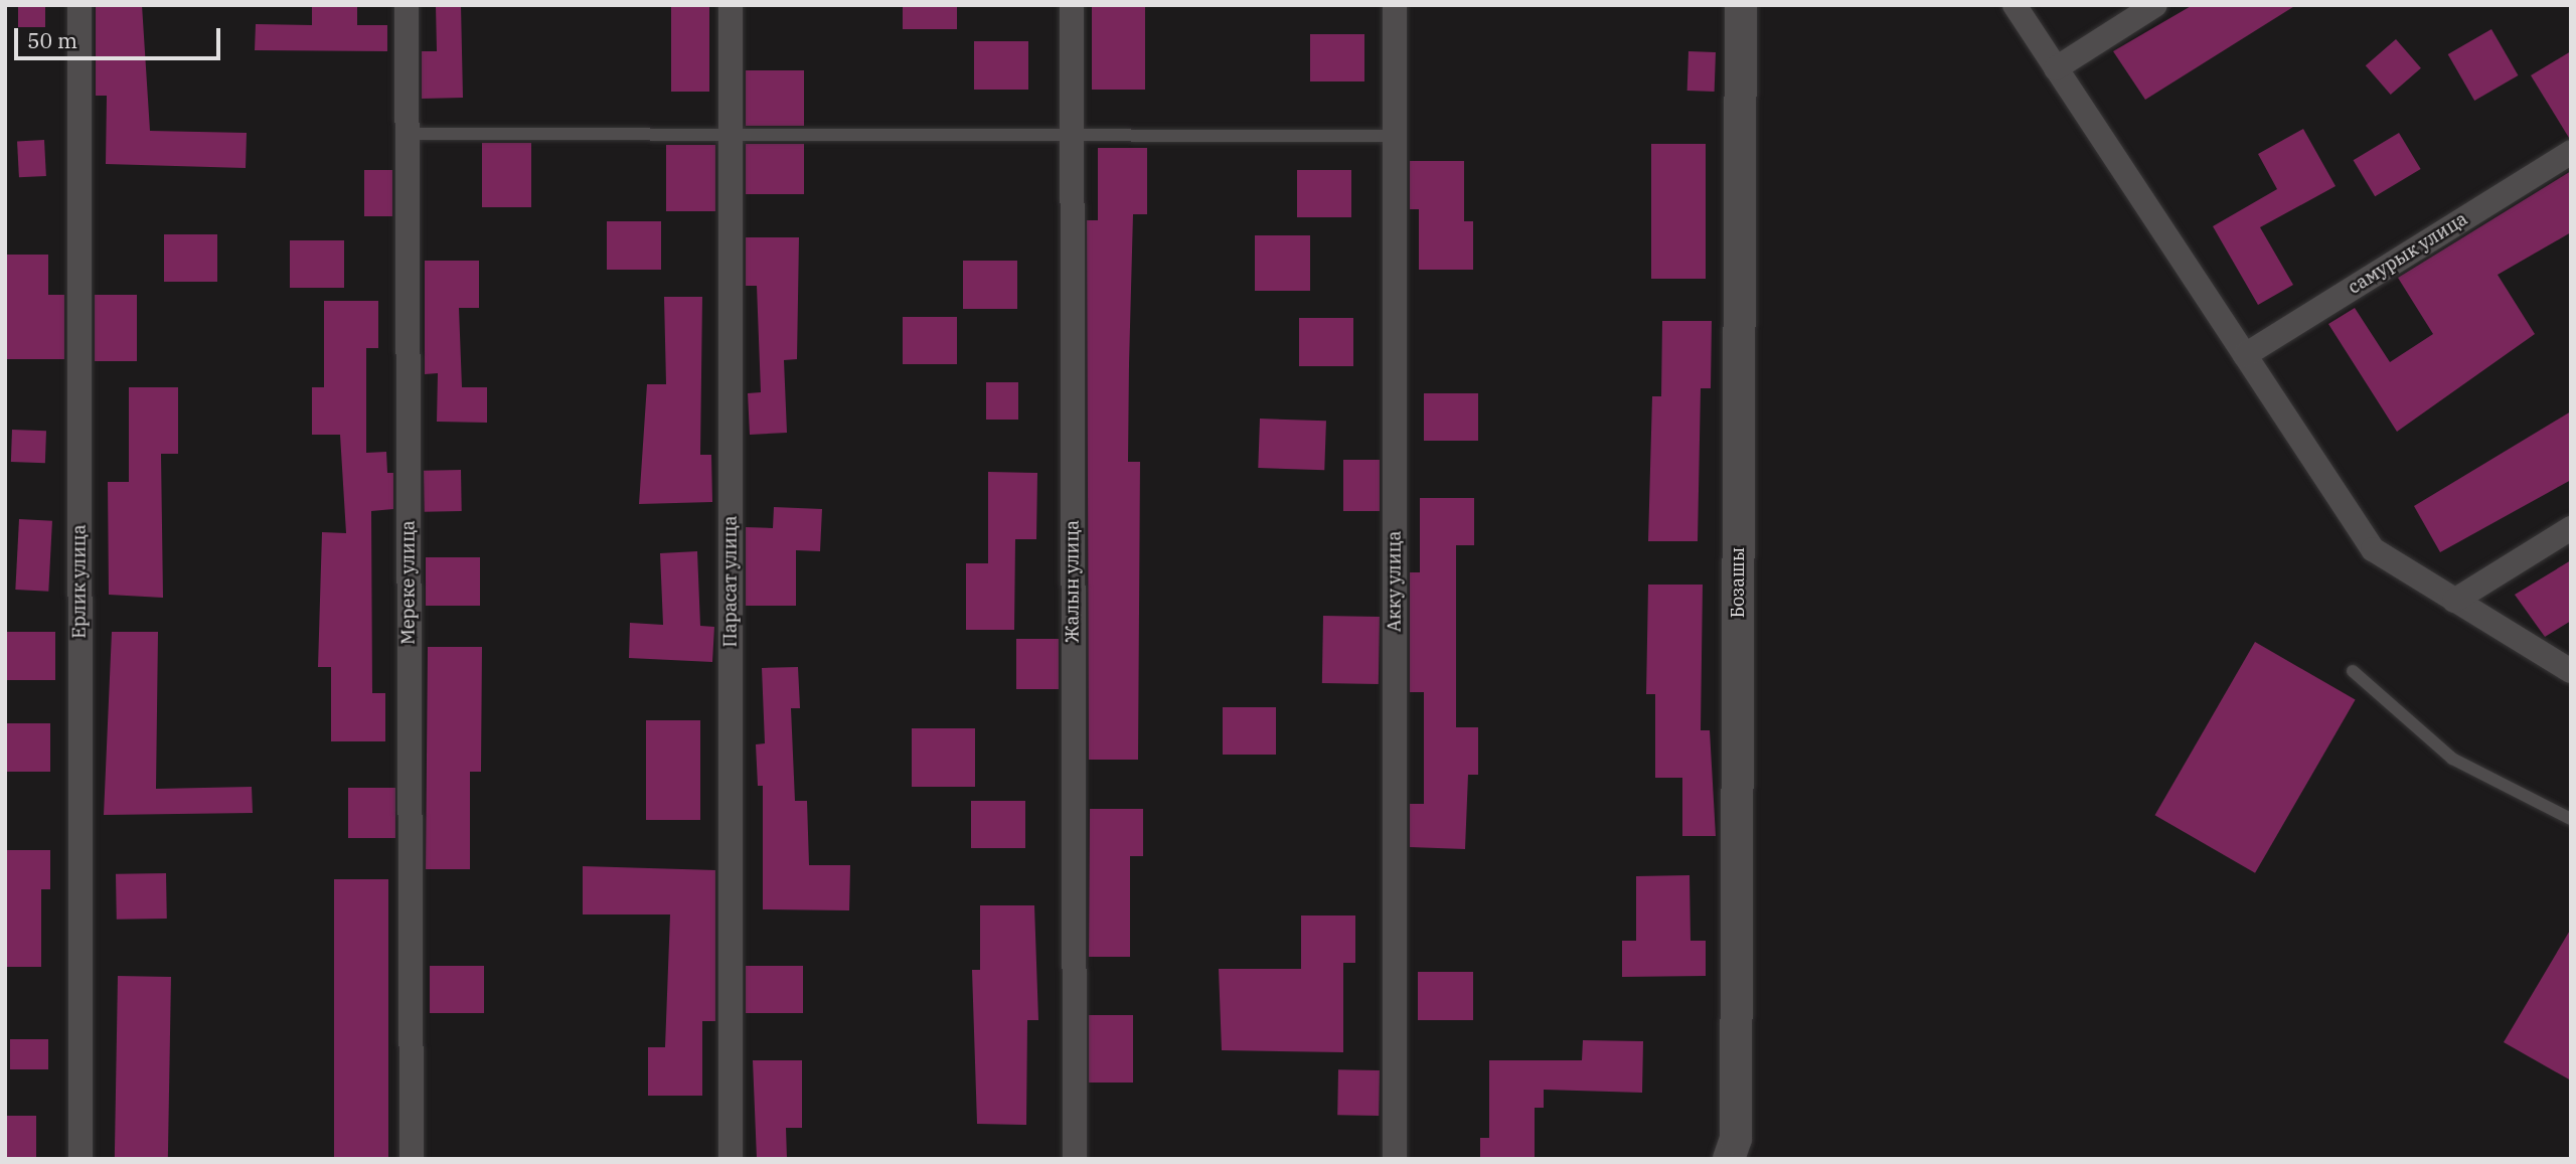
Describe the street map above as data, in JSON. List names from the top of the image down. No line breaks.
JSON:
{"streets":{"street":["самурык улица","Ерлик улица","Парасат улица","Жалын улица","Акку улица","Мереке улица","Бозашы"]},"scale_bar":"50 m"}
